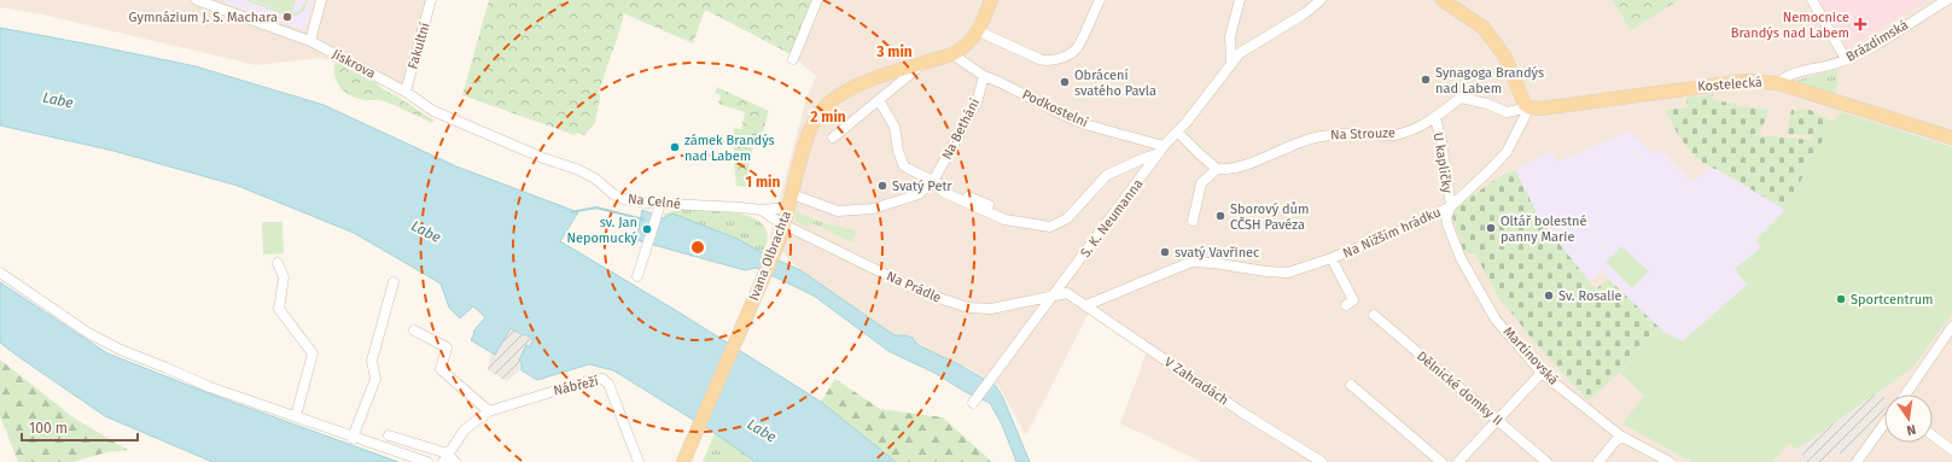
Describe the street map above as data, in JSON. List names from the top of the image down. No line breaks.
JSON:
{"streets":{"main road":["Kostelecká","Ivana Olbrachta"],"street":["Brázdimská","Fakultní","Jiskrova","Podkostelní","Na Betháni","Na Strouze","U kapličky","Na Celné","S. K. Neumanna","Na Nižším hrádku","Na Prádle","Martinovská","V Zahradách","Nábřeží","Dělnické domky II"]},"crossings":[["Brázdimská","Kostelecká"],["Fakultní","Jiskrova"],["Jiskrova","Na Celné"],["Kostelecká","Na Strouze"],["Kostelecká","Na Nižším hrádku"],["Podkostelní","Na Betháni"],["Podkostelní","S. K. Neumanna"],["Podkostelní","Ivana Olbrachta"],["Na Strouze","U kapličky"],["Na Strouze","Na Nižším hrádku"],["U kapličky","Na Nižším hrádku"],["Na Celné","Ivana Olbrachta"],["Na Celné","Na Prádle"],["S. K. Neumanna","Na Prádle"],["Na Nižším hrádku","V Zahradách"],["Ivana Olbrachta","Na Prádle"]],"water":["Labe"],"places":{"other":["Gymnázium J. S. Machara","Synagoga Brandýs nad Labem","Obrácení svatého Pavla","zámek Brandýs nad Labem","Svatý Petr","Sborový dům CČSH Pavéza","Oltář bolestné panny Marie","sv. Jan Nepomucký","svatý Vavřinec","Sv. Rosalie","Sportcentrum"],"health":["Nemocnice Brandýs nad Labem"]},"scale_bar":"100 m","north":"bottom","rings":["3 min","2 min","1 min"]}
